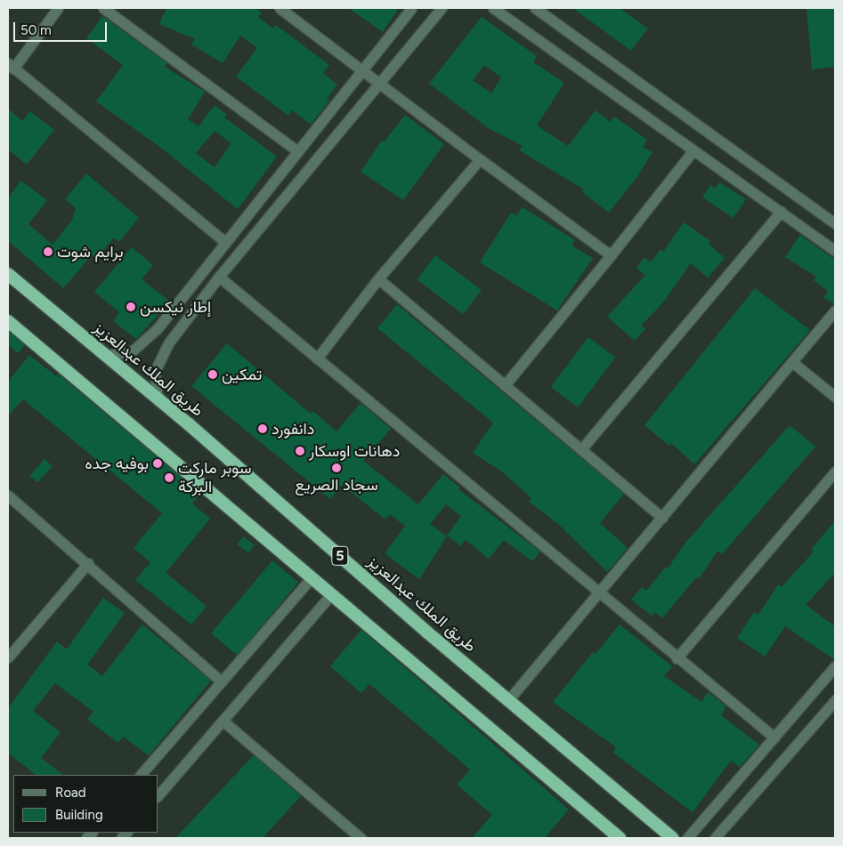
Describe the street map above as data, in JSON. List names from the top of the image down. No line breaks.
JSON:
{"streets":{"highway":["طريق الملك عبدالعزيز","5"]},"places":["برايم شوت","إطار نيكسن","تمكين","دانفورد","دهانات اوسكار","بوفيه جده","سجاد الصريع","سوبر ماركت البركة"],"legend":["Road","Building"],"scale_bar":"50 m"}
